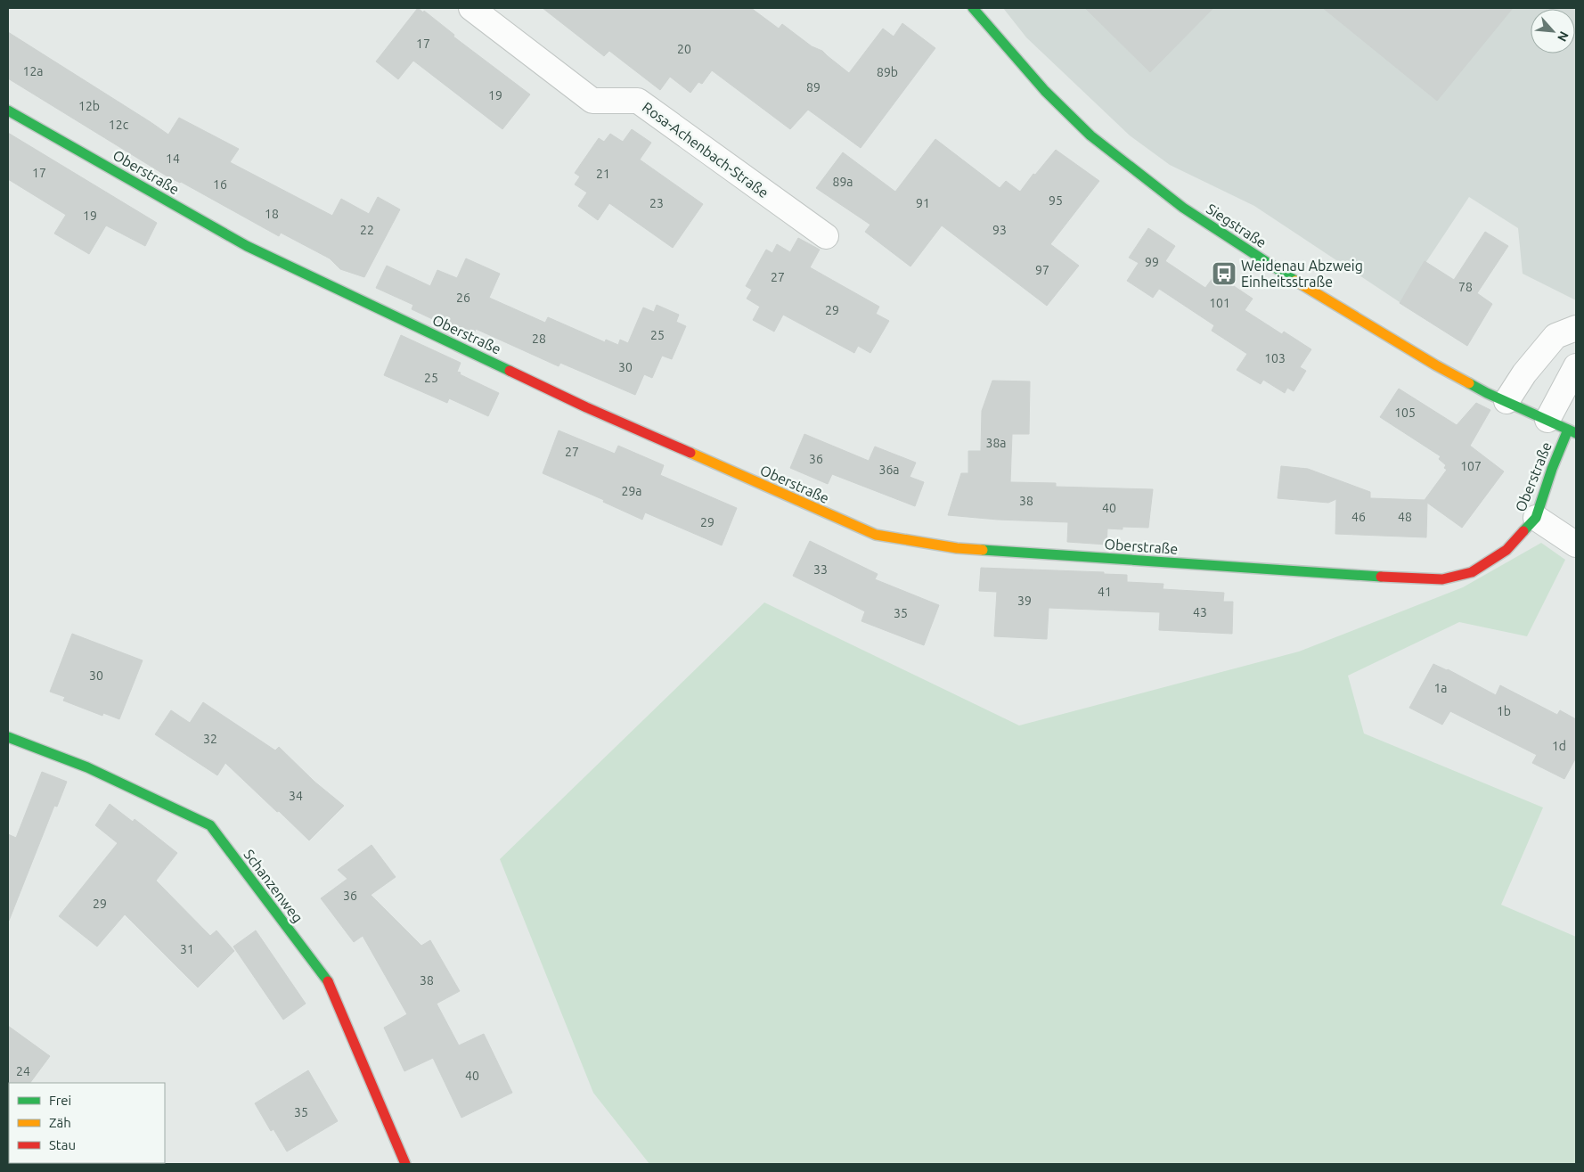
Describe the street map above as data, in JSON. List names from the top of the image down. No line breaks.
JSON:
{"streets":{"street":["Rosa-Achenbach-Straße","Oberstraße","Siegstraße","Schanzenweg"]},"crossings":[["Oberstraße","Siegstraße"]],"places":{"bus stop":["Weidenau Abzweig Einheitsstraße"]},"house_numbers":["17","20","12a","89b","89","19","12b","12c","14","17","21","89a","16","95","23","91","18","19","22","93","99","97","27","78","26","101","29","25","28","103","30","25","105","38a","27","36","107","36a","29a","38","40","46","48","29","33","41","39","43","35","30","1a","1b","32","1d","34","36","29","31","38","24","40","35"],"legend":["Frei","Zäh","Stau"],"north":"bottom right"}
